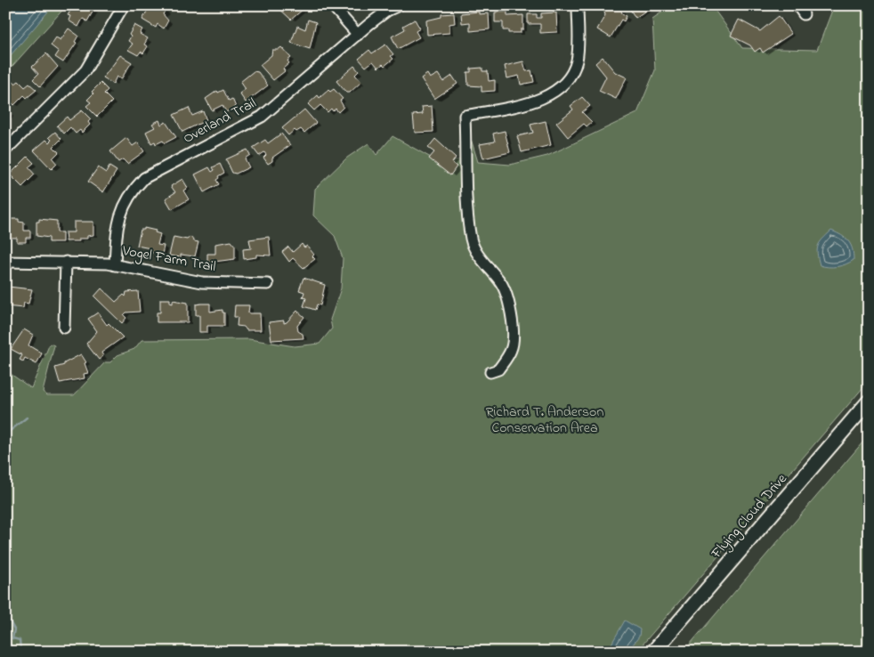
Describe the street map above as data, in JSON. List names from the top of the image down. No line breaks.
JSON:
{"streets":{"main road":["Flying Cloud Drive"],"street":["Overland Trail","Vogel Farm Trail"]},"crossings":[["Overland Trail","Vogel Farm Trail"]],"parks":["Richard T. Anderson Conservation Area"]}
